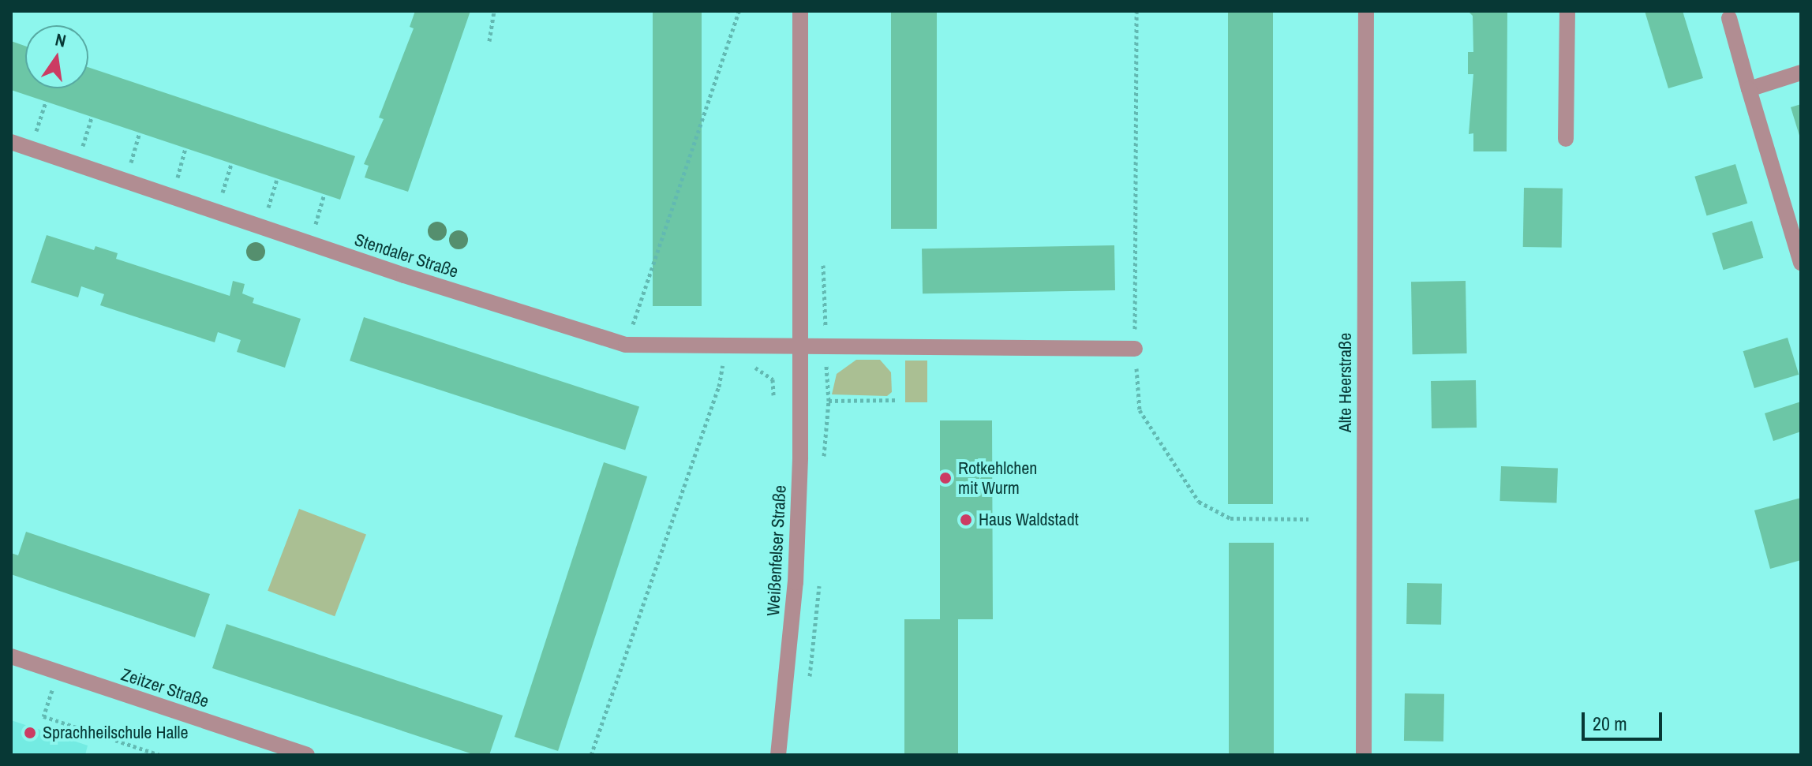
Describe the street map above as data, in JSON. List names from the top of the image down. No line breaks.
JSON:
{"streets":{"street":["Stendaler Straße","Alte Heerstraße","Weißenfelser Straße","Zeitzer Straße"]},"crossings":[["Stendaler Straße","Weißenfelser Straße"]],"places":["Rotkehlchen mit Wurm","Haus Waldstadt","Sprachheilschule Halle"],"scale_bar":"20 m","north":"top"}
